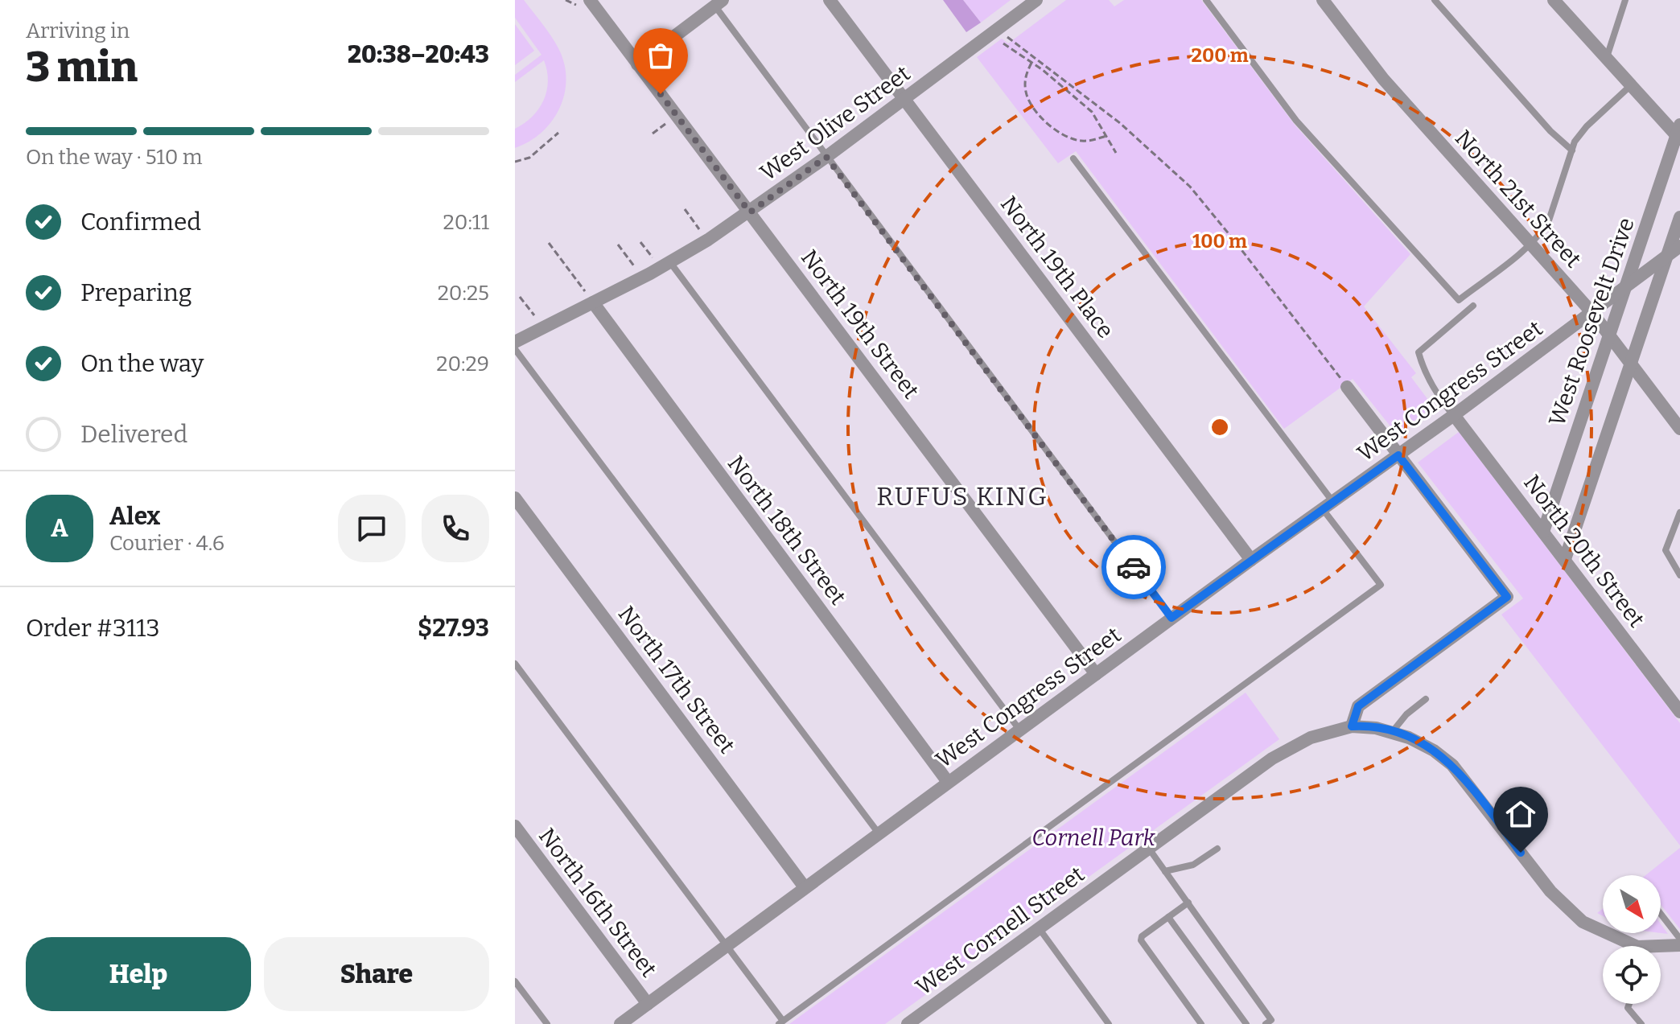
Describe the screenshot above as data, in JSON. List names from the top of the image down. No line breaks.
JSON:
{"streets":{"street":["West Olive Street","North 21st Street","North 19th Place","West Roosevelt Drive","North 19th Street","West Congress Street","North 18th Street","North 20th Street","North 17th Street","North 16th Street","West Cornell Street"]},"crossings":[["West Olive Street","North 19th Place"],["West Olive Street","North 19th Street"],["West Olive Street","North 18th Street"],["North 21st Street","West Roosevelt Drive"],["North 21st Street","West Congress Street"],["North 19th Place","West Congress Street"],["West Roosevelt Drive","West Congress Street"],["West Roosevelt Drive","North 20th Street"],["North 19th Street","West Congress Street"],["West Congress Street","North 18th Street"],["West Congress Street","North 20th Street"],["West Congress Street","North 17th Street"],["West Congress Street","North 16th Street"]],"districts":["RUFUS KING"],"parks":["Cornell Park"],"north":"bottom right","page":{"heading":["3 min","Arriving in","20:38–20:43"],"panel":["Alex","Courier · 4.6","Order #3113","$27.93"],"bar":"On the way · 510 m","list":[["Confirmed","20:11"],["Preparing","20:25"],["On the way","20:29"],"Delivered"],"round":"A","buttons":["Help","Share"]},"rings":["200 m","100 m"]}
